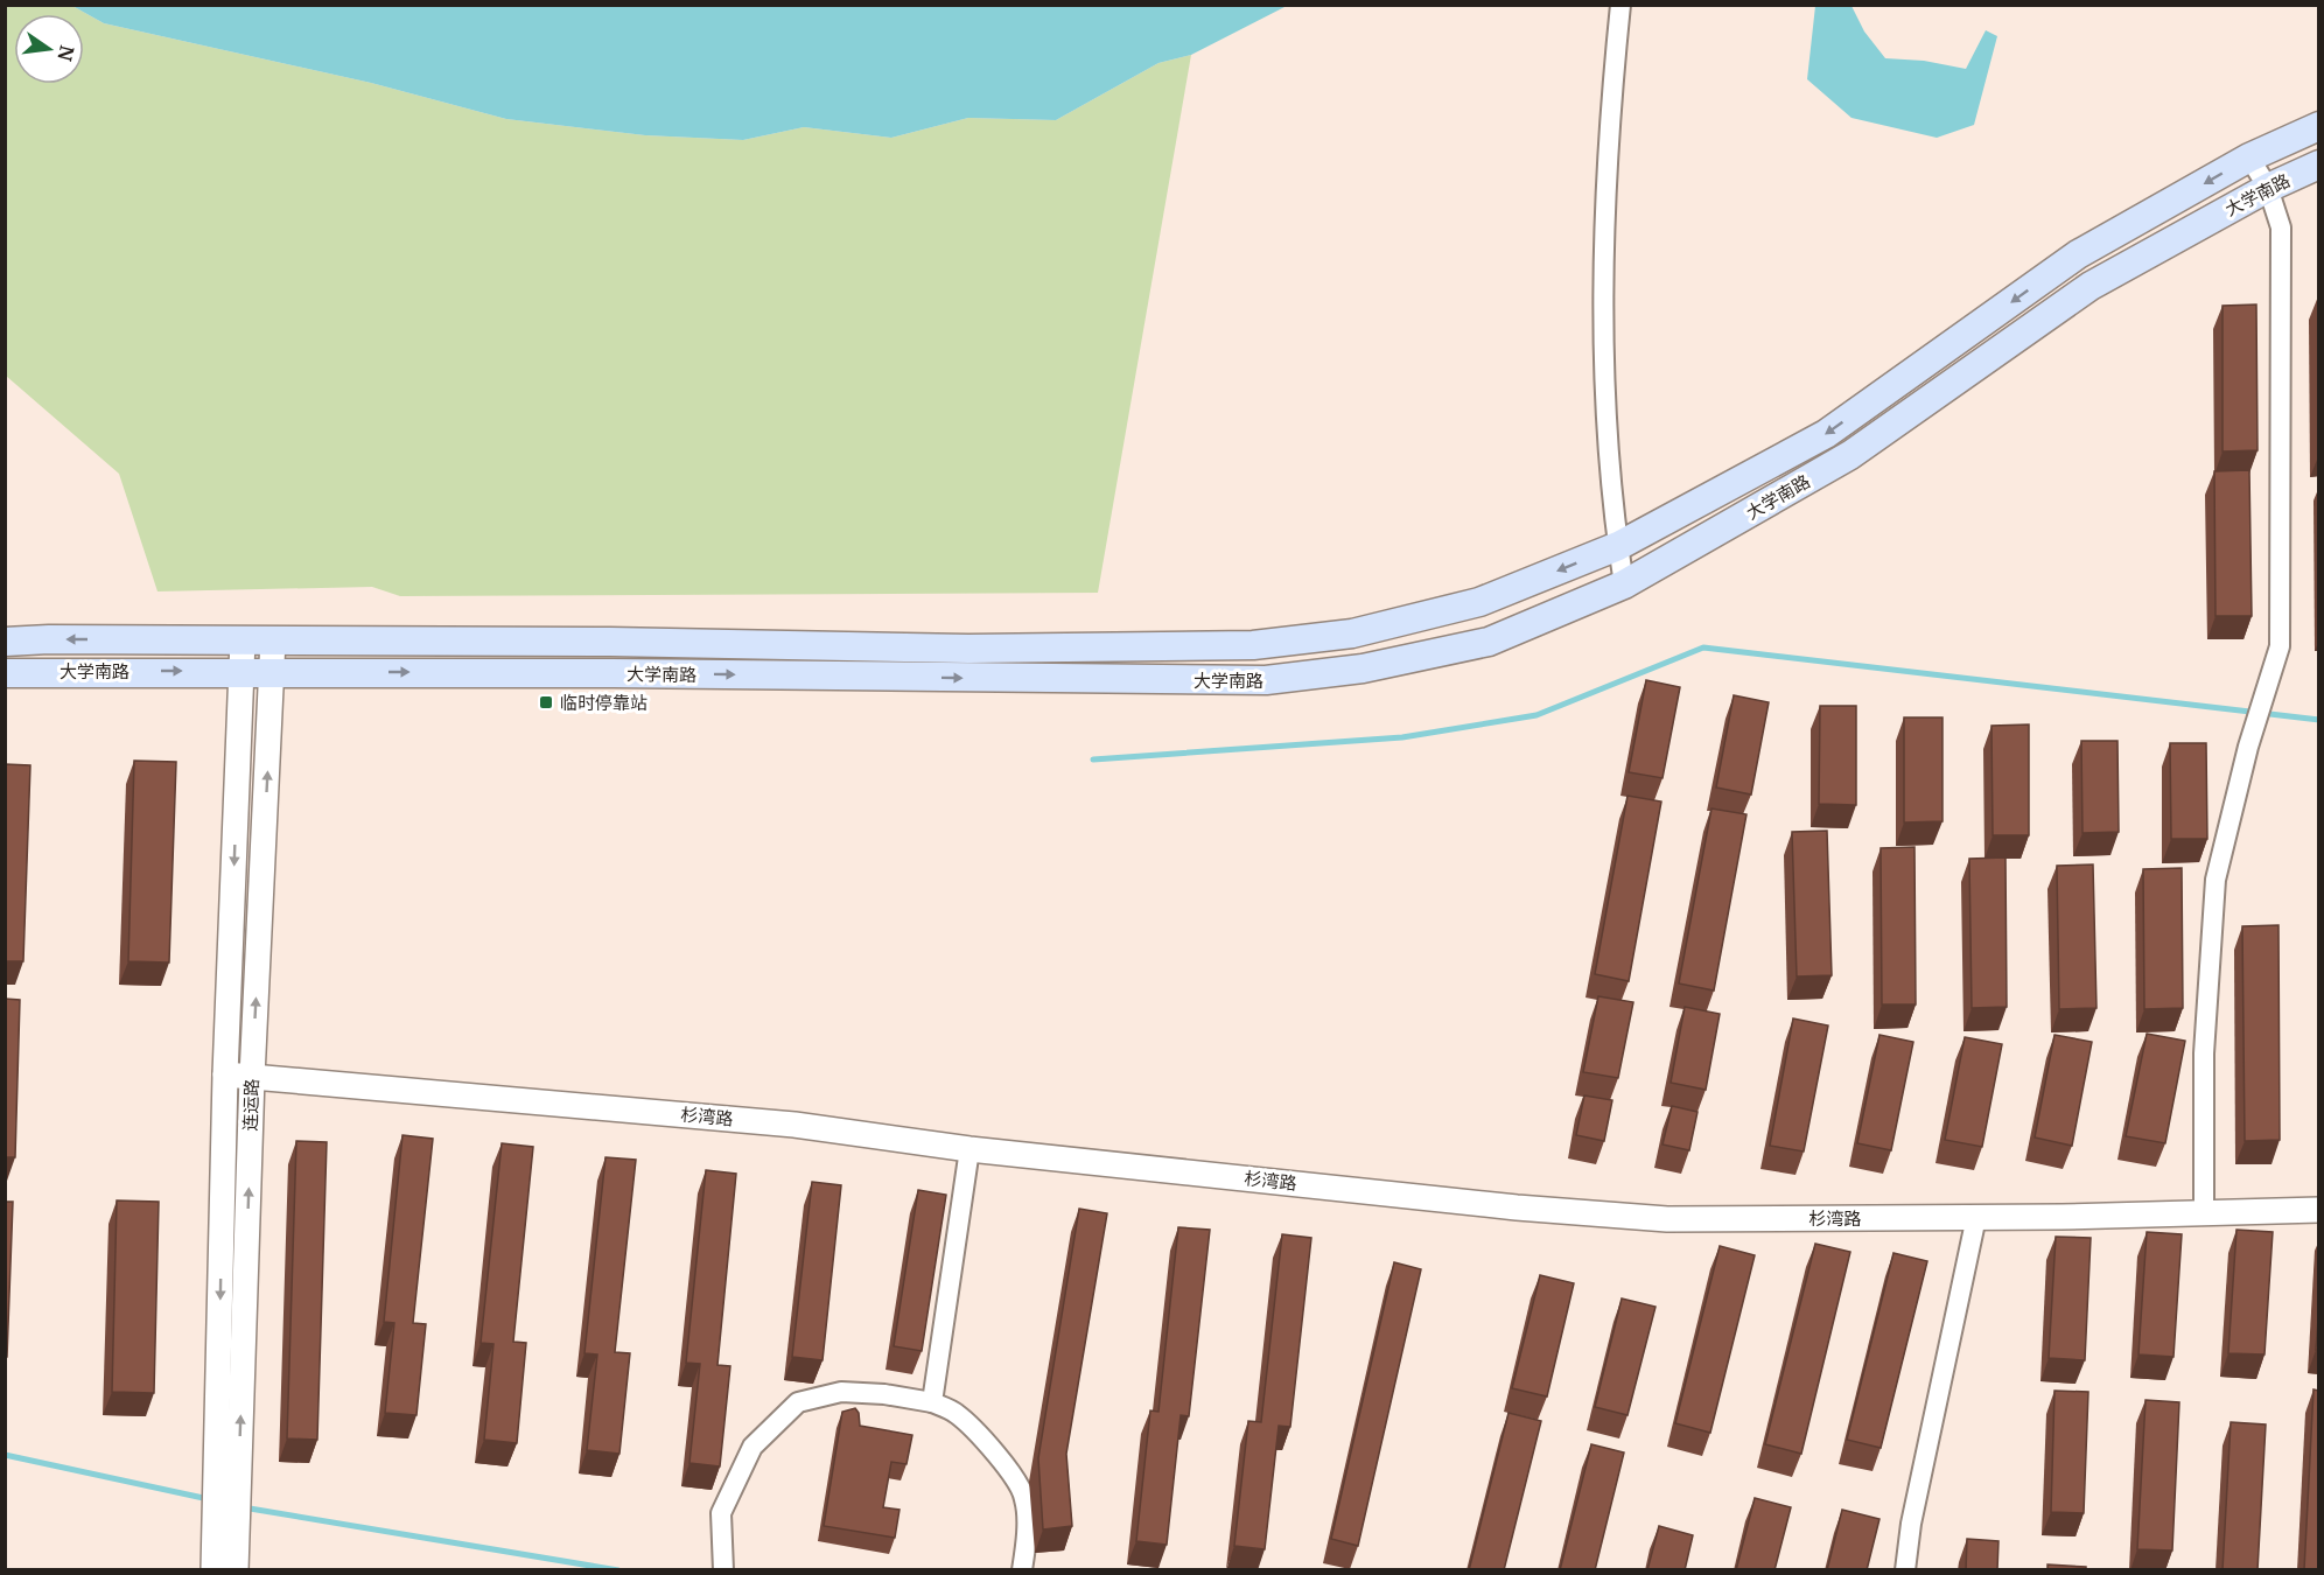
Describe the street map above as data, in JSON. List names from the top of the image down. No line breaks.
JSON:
{"streets":{"main road":["大学南路"],"street":["连运路","杉湾路"]},"crossings":[["大学南路","连运路"],["连运路","杉湾路"]],"places":{"transit":["临时停靠站"]},"north":"right"}
